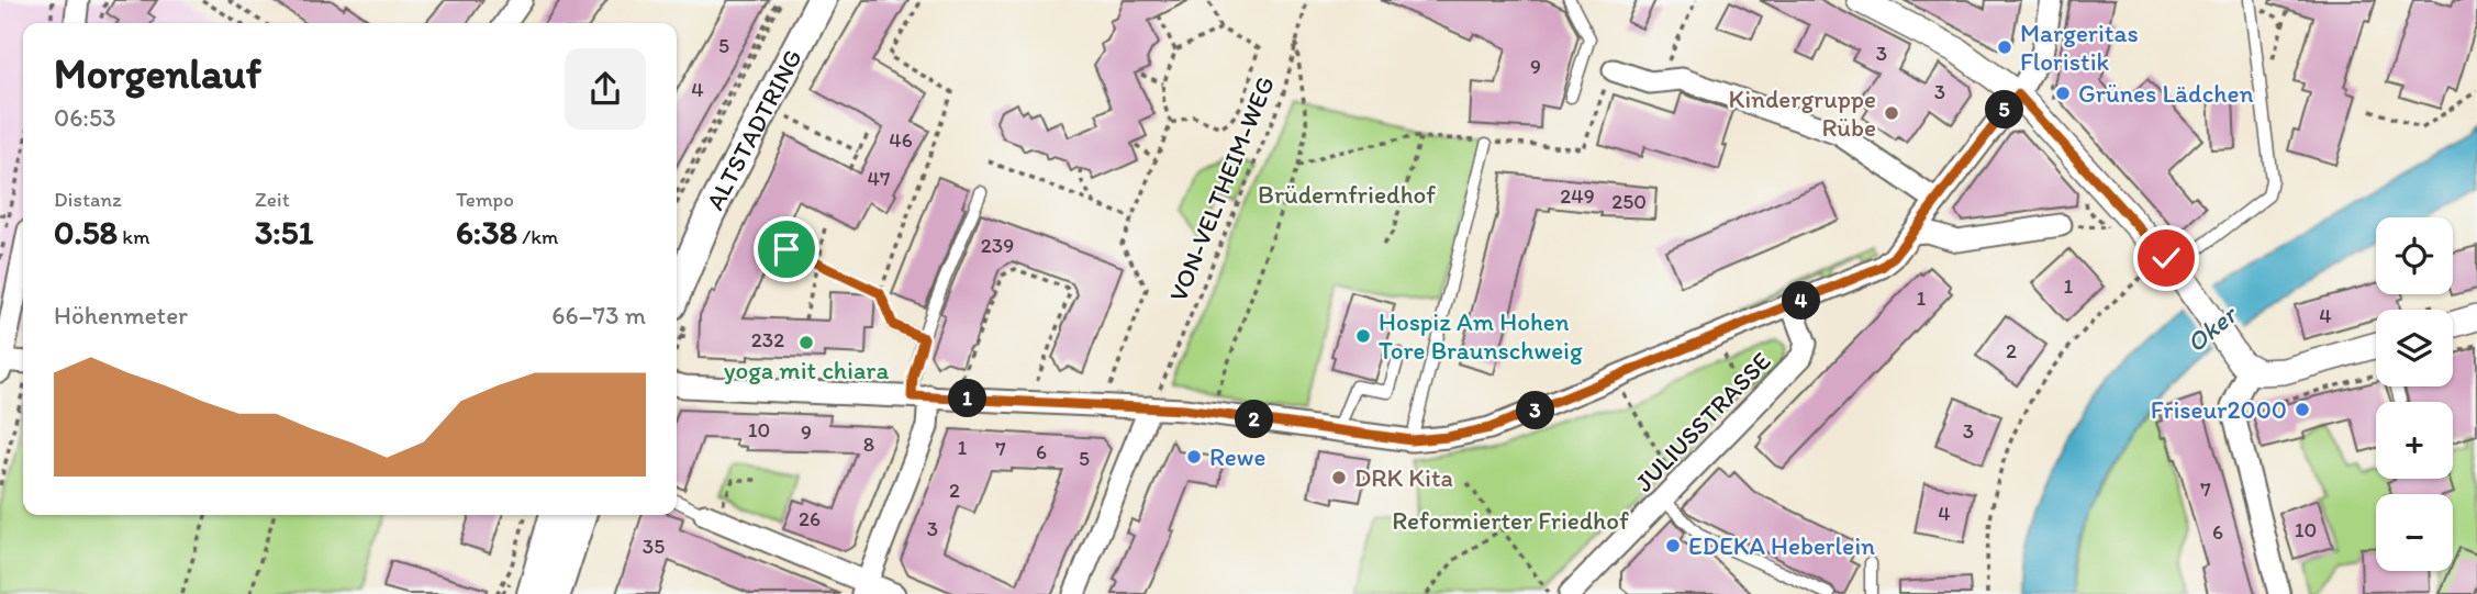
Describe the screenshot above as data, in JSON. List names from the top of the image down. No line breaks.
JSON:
{"streets":{"main road":["ALTSTADTRING"],"street":["JULIUSSTRASSE"],"path":["VON-VELTHEIM-WEG"]},"water":["Oker"],"parks":["Brüdernfriedhof","Reformierter Friedhof"],"places":["Margeritas Floristik","Grünes Lädchen","Kindergruppe Rübe","Hospiz Am Hohen Tore Braunschweig","yoga mit chiara","Friseur2000","Rewe","DRK Kita","EDEKA Heberlein"],"house_numbers":["5","3","9","4","3","46","47","249","250","239","1","1","4","232","2","10","3","9","8","1","7","6","5","7","2","4","26","3","10","6","35"],"page":{"heading":["Morgenlauf","06:53"],"pins":["5","4","1","3","2"],"stats":[["Distanz","0.58 km"],["Zeit","3:51"],["Tempo","6:38 /km"]],"map_buttons":["+","−"],"chart":["Höhenmeter","66–73 m"]}}
